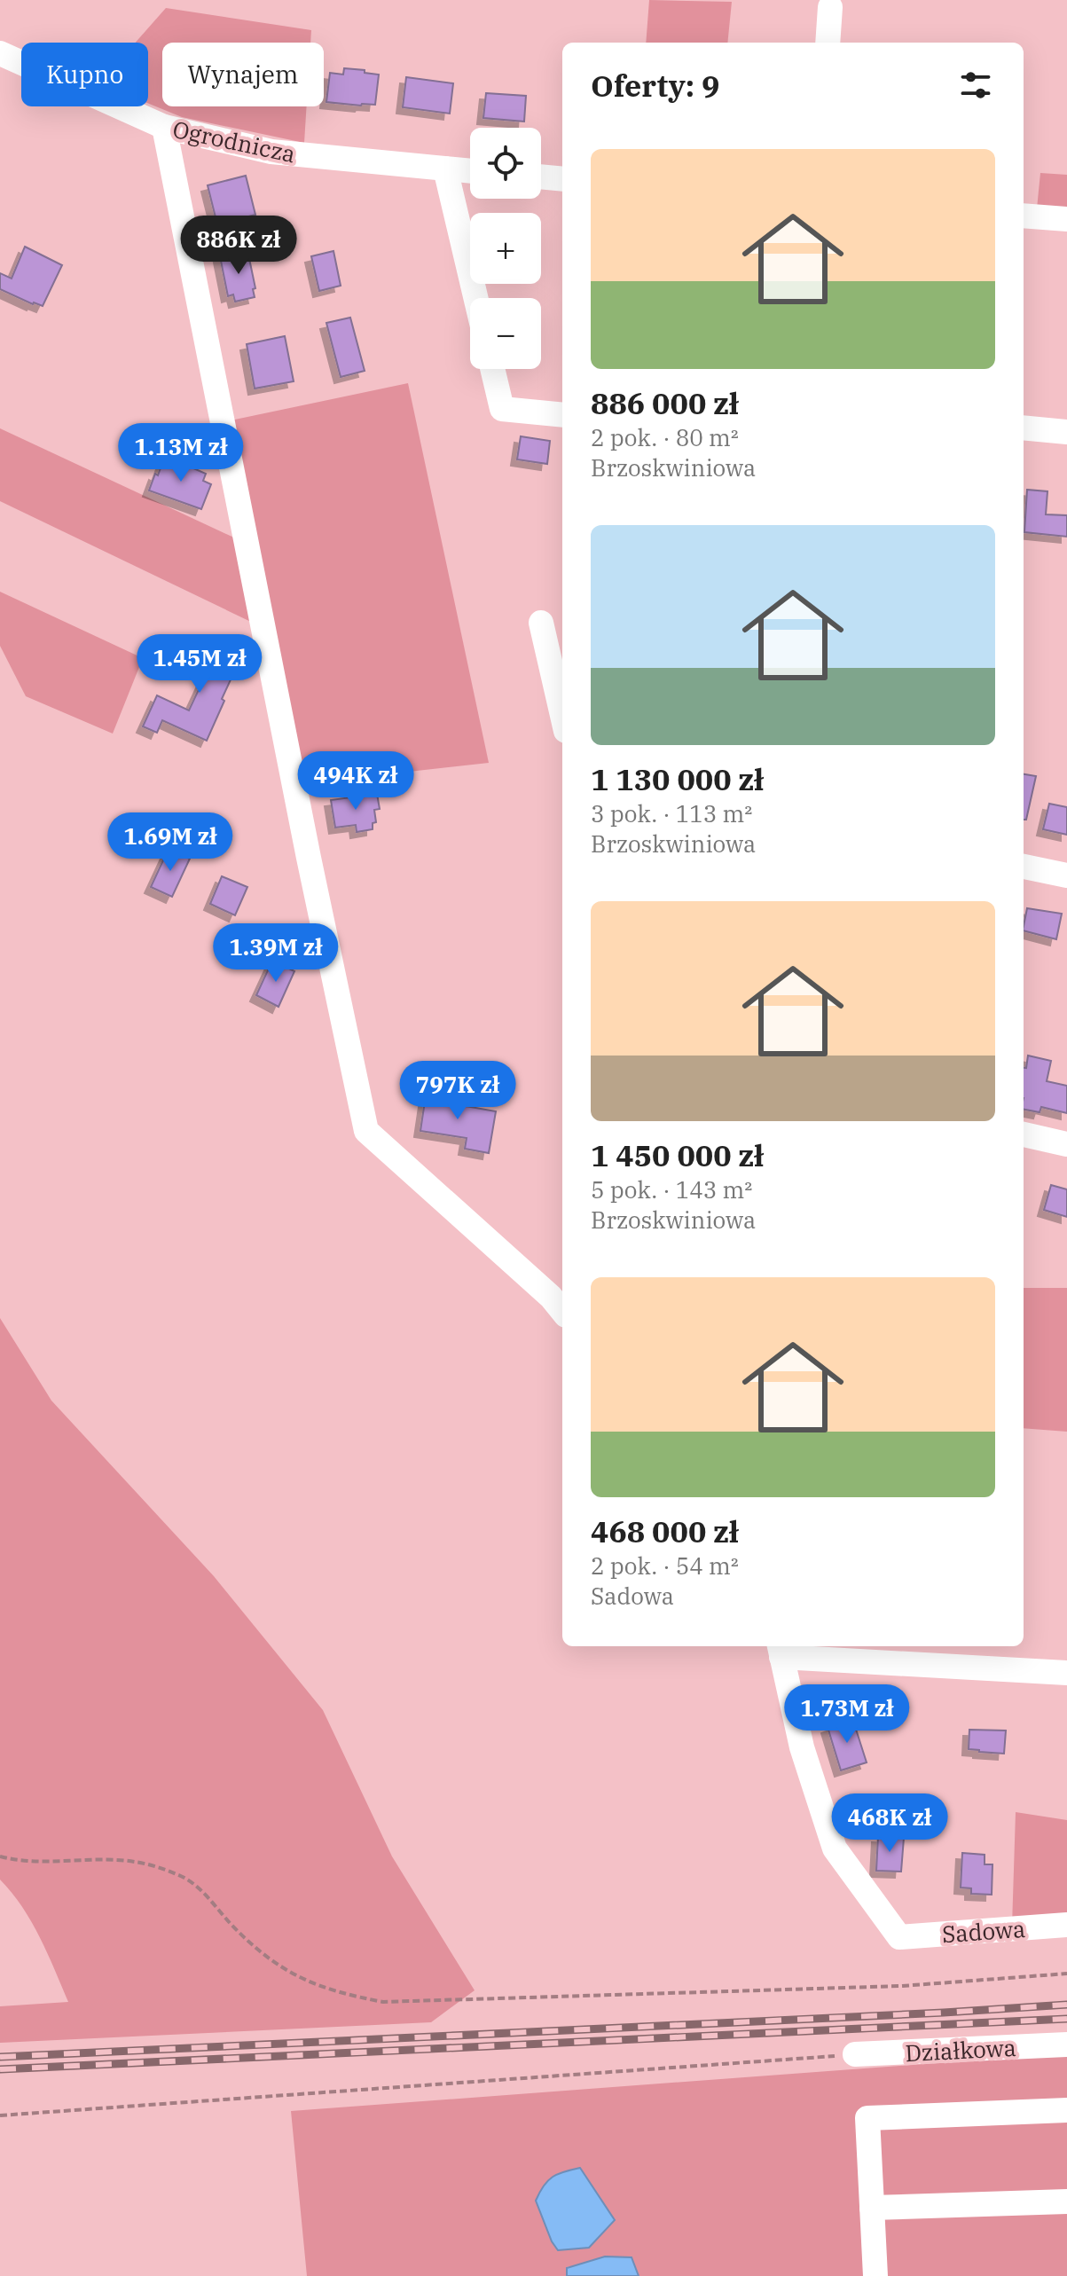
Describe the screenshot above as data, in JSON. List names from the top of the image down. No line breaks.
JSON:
{"streets":{"street":["Ogrodnicza","Sadowa","Działkowa"]},"page":{"chip":["Kupno","Wynajem"],"heading":"Oferty: 9","map_buttons":["+","−"],"list":[{"name":"886 000 zł","note":"2 pok. · 80 m² · Brzoskwiniowa"},{"name":"1 130 000 zł","note":"3 pok. · 113 m² · Brzoskwiniowa"},{"name":"1 450 000 zł","note":"5 pok. · 143 m² · Brzoskwiniowa"},{"name":"468 000 zł","note":"2 pok. · 54 m² · Sadowa"}],"price":["886K zł","1.13M zł","1.45M zł","494K zł","1.69M zł","1.39M zł","797K zł","1.73M zł","468K zł"]}}
